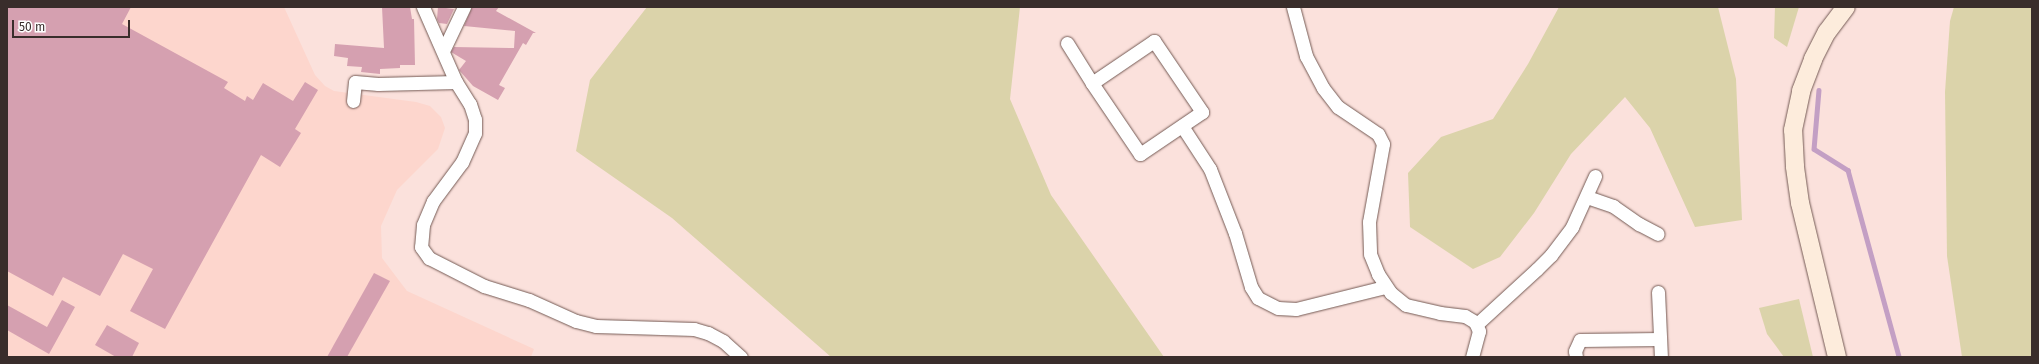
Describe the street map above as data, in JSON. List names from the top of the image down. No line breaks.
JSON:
{"scale_bar":"50 m"}
